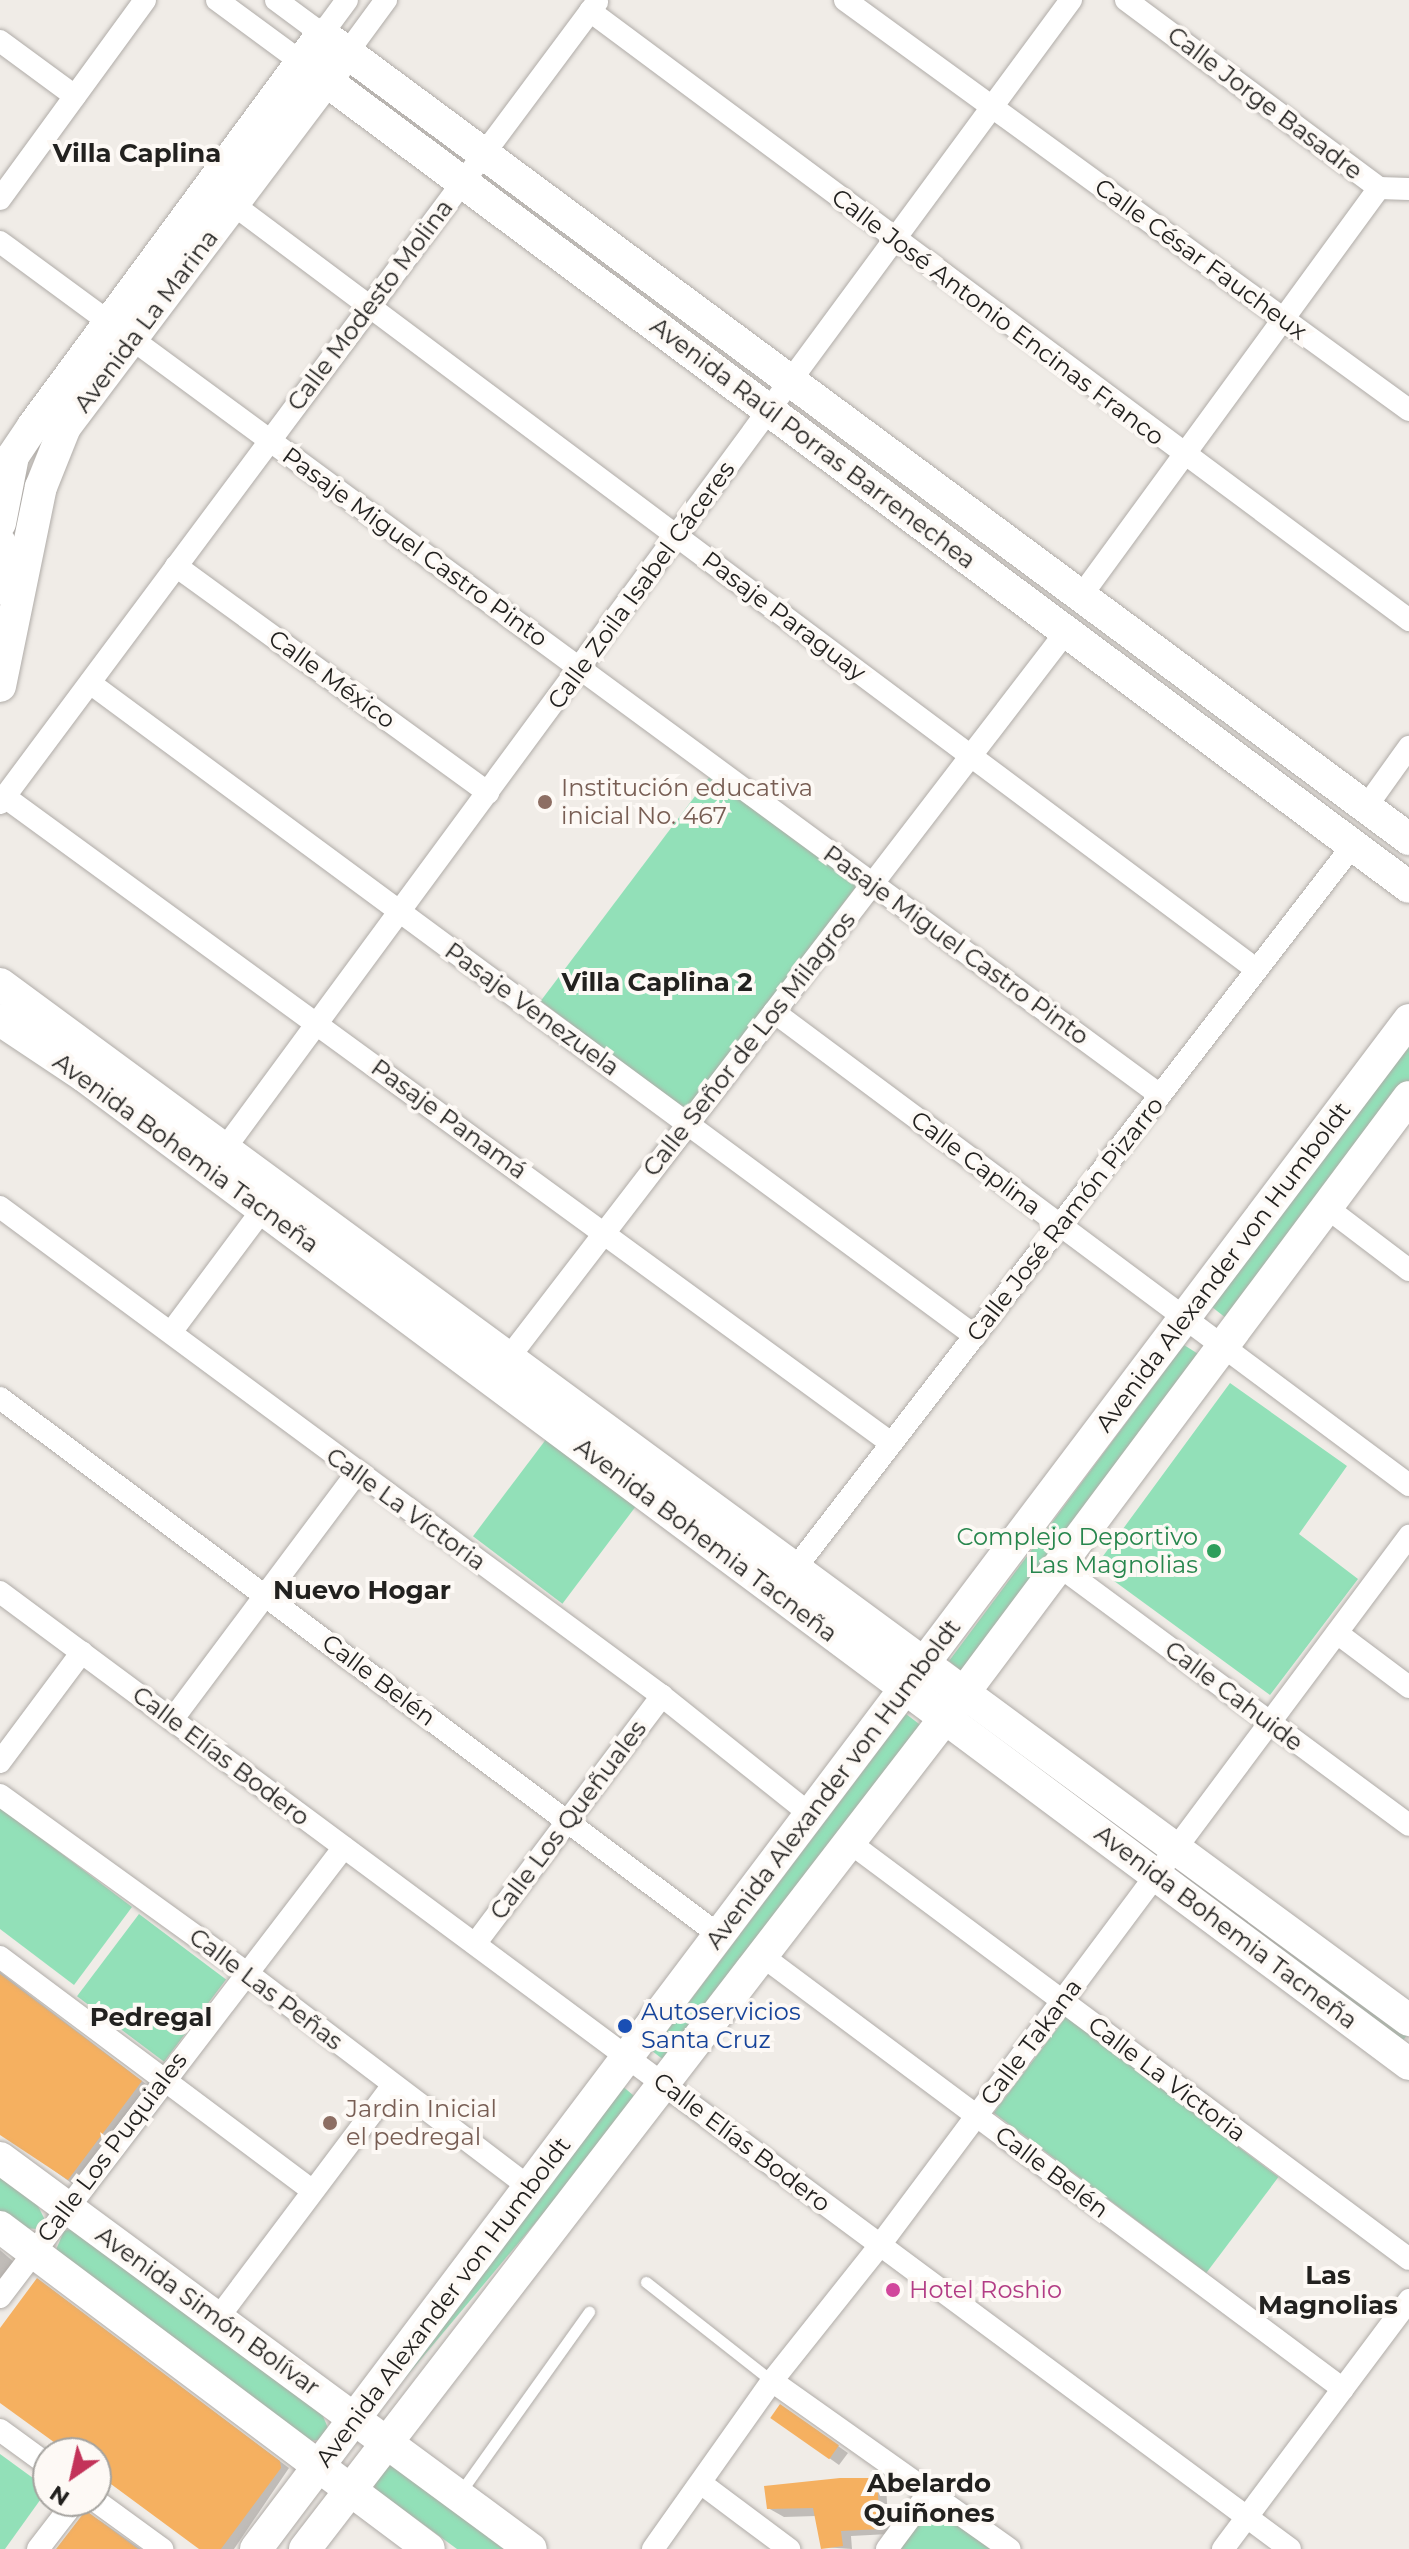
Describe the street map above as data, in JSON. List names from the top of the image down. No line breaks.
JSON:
{"streets":{"street":["Calle Jorge Basadre","Calle César Faucheux","Calle Modesto Molina","Calle José Antonio Encinas Franco","Avenida La Marina","Avenida Raúl Porras Barrenechea","Pasaje Miguel Castro Pinto","Calle Zoila Isabel Cáceres","Pasaje Paraguay","Calle México","Pasaje Venezuela","Calle Señor de Los Milagros","Pasaje Panamá","Avenida Bohemia Tacneña","Calle Caplina","Calle José Ramón Pizarro","Avenida Alexander von Humboldt","Calle La Victoria","Calle Belén","Calle Cahuide","Calle Elías Bodero","Calle Los Queñuales","Calle Las Peñas","Calle Takana","Calle Los Puquiales","Avenida Simón Bolívar"]},"crossings":[["Calle César Faucheux","Calle Zoila Isabel Cáceres"],["Calle Modesto Molina","Calle José Antonio Encinas Franco"],["Calle Modesto Molina","Avenida Raúl Porras Barrenechea"],["Calle Modesto Molina","Pasaje Miguel Castro Pinto"],["Calle Modesto Molina","Pasaje Paraguay"],["Calle Modesto Molina","Calle México"],["Calle Modesto Molina","Pasaje Venezuela"],["Calle Modesto Molina","Pasaje Panamá"],["Calle José Antonio Encinas Franco","Calle Zoila Isabel Cáceres"],["Avenida La Marina","Avenida Raúl Porras Barrenechea"],["Avenida La Marina","Pasaje Miguel Castro Pinto"],["Avenida La Marina","Pasaje Paraguay"],["Avenida Raúl Porras Barrenechea","Calle Zoila Isabel Cáceres"],["Avenida Raúl Porras Barrenechea","Calle Señor de Los Milagros"],["Avenida Raúl Porras Barrenechea","Calle José Ramón Pizarro"],["Pasaje Miguel Castro Pinto","Calle Zoila Isabel Cáceres"],["Pasaje Miguel Castro Pinto","Calle Señor de Los Milagros"],["Pasaje Miguel Castro Pinto","Calle José Ramón Pizarro"],["Calle Zoila Isabel Cáceres","Pasaje Paraguay"],["Calle Zoila Isabel Cáceres","Calle México"],["Calle Zoila Isabel Cáceres","Pasaje Venezuela"],["Calle Zoila Isabel Cáceres","Pasaje Panamá"],["Calle Zoila Isabel Cáceres","Avenida Bohemia Tacneña"],["Pasaje Paraguay","Calle Señor de Los Milagros"],["Pasaje Paraguay","Calle José Ramón Pizarro"],["Pasaje Venezuela","Calle Señor de Los Milagros"],["Pasaje Venezuela","Calle José Ramón Pizarro"],["Calle Señor de Los Milagros","Pasaje Panamá"],["Calle Señor de Los Milagros","Avenida Bohemia Tacneña"],["Calle Señor de Los Milagros","Calle Caplina"],["Pasaje Panamá","Calle José Ramón Pizarro"],["Avenida Bohemia Tacneña","Calle José Ramón Pizarro"],["Avenida Bohemia Tacneña","Avenida Alexander von Humboldt"],["Avenida Bohemia Tacneña","Calle Takana"],["Calle Caplina","Calle José Ramón Pizarro"],["Calle Caplina","Avenida Alexander von Humboldt"],["Avenida Alexander von Humboldt","Calle La Victoria"],["Avenida Alexander von Humboldt","Calle Belén"],["Avenida Alexander von Humboldt","Calle Cahuide"],["Avenida Alexander von Humboldt","Calle Elías Bodero"],["Avenida Alexander von Humboldt","Calle Las Peñas"],["Avenida Alexander von Humboldt","Avenida Simón Bolívar"],["Calle La Victoria","Calle Los Queñuales"],["Calle La Victoria","Calle Takana"],["Calle Belén","Calle Los Queñuales"],["Calle Belén","Calle Takana"],["Calle Cahuide","Calle Takana"],["Calle Elías Bodero","Calle Los Queñuales"],["Calle Elías Bodero","Calle Takana"],["Calle Elías Bodero","Calle Los Puquiales"],["Calle Las Peñas","Calle Los Puquiales"],["Calle Los Puquiales","Avenida Simón Bolívar"]],"districts":["Villa Caplina","Villa Caplina 2","Nuevo Hogar","Pedregal","Las Magnolias","Abelardo Quiñones"],"places":["Institución educativa inicial No. 467","Complejo Deportivo Las Magnolias","Autoservicios Santa Cruz","Jardin Inicial el pedregal","Hotel Roshio"],"north":"bottom left"}
